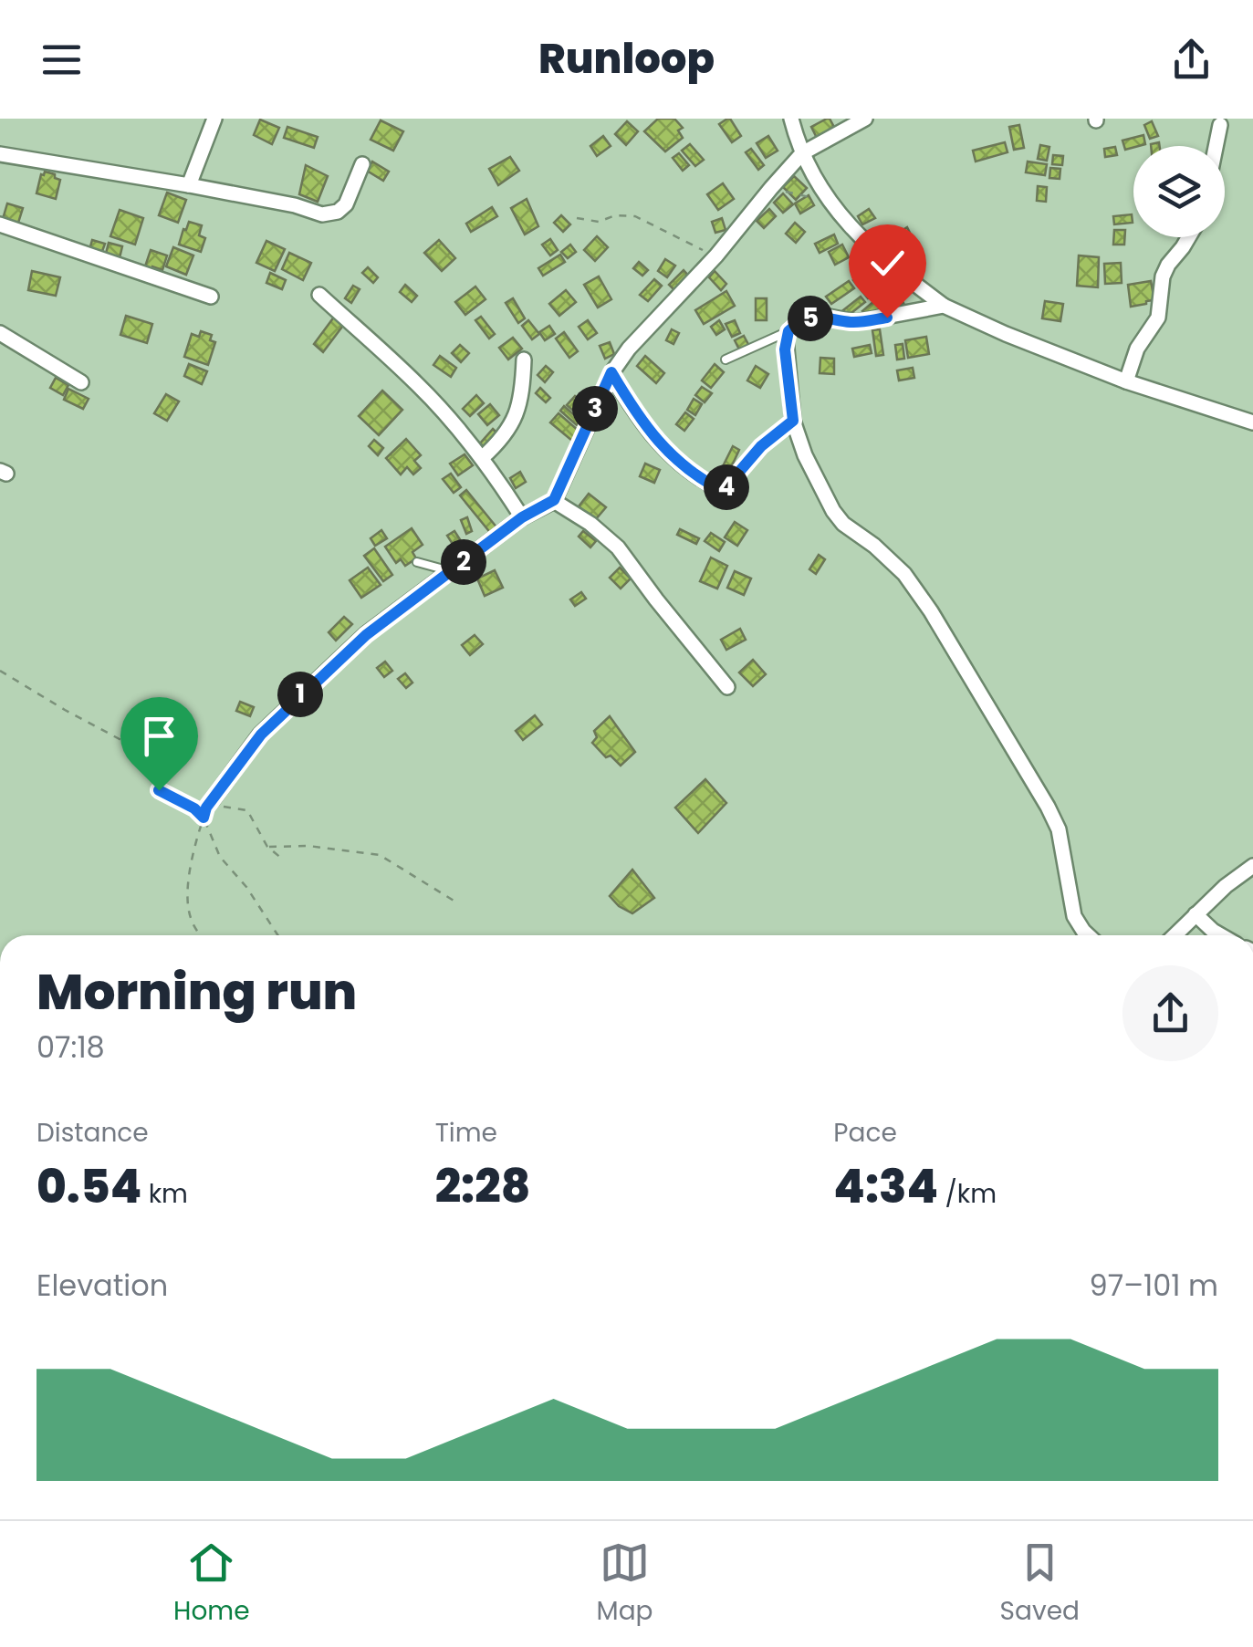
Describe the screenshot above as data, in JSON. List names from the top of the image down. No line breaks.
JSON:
{"page":{"header":"Runloop","pins":["5","3","4","2","1"],"heading":["Morning run","07:18"],"stats":[["Distance","0.54 km"],["Time","2:28"],["Pace","4:34 /km"]],"chart":["Elevation","97–101 m"],"tabs":["Home","Map","Saved"]}}
